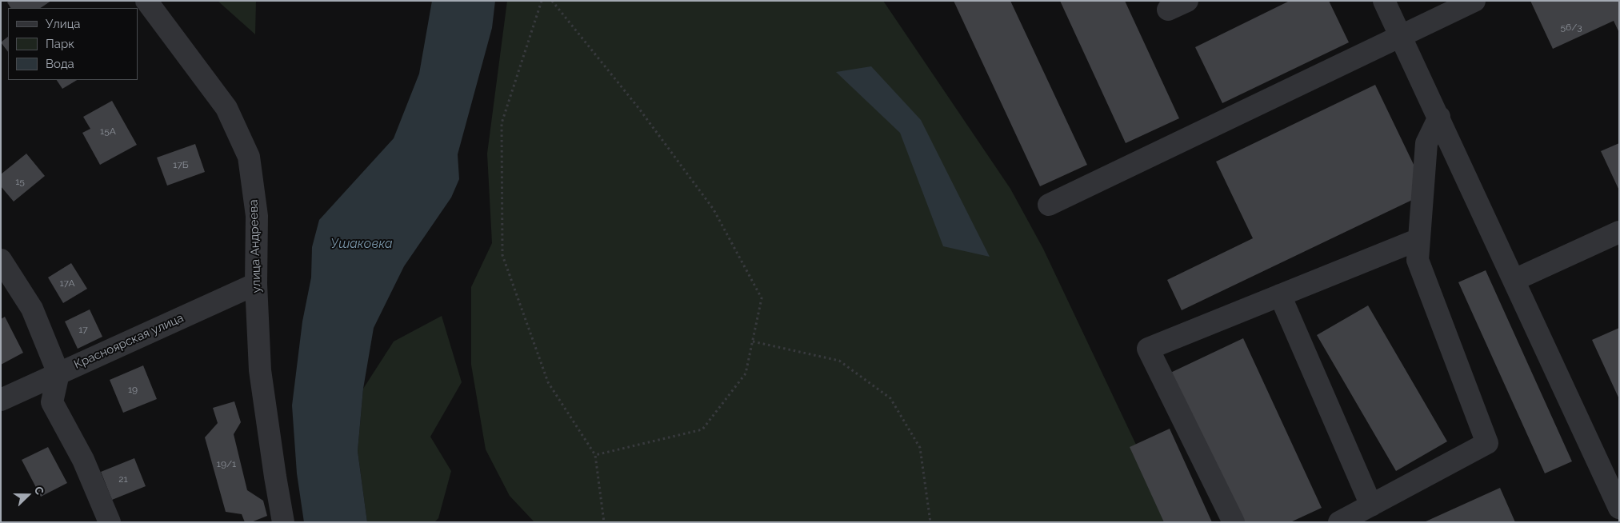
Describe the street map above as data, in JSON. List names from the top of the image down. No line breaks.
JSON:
{"streets":{"street":["улица Андреева","Красноярская улица"]},"crossings":[["улица Андреева","Красноярская улица"]],"water":["Ушаковка"],"house_numbers":["56/3","15А","17Б","15","17А","17","19","19/1","21"],"legend":["Улица","Парк","Вода"],"north":"right"}
